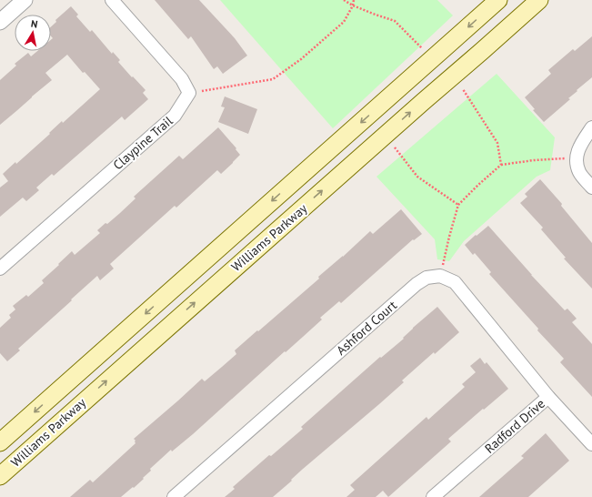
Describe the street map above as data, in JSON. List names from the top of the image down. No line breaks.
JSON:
{"streets":{"main road":["Williams Parkway"],"street":["Claypine Trail","Ashford Court","Radford Drive"]},"north":"top"}
